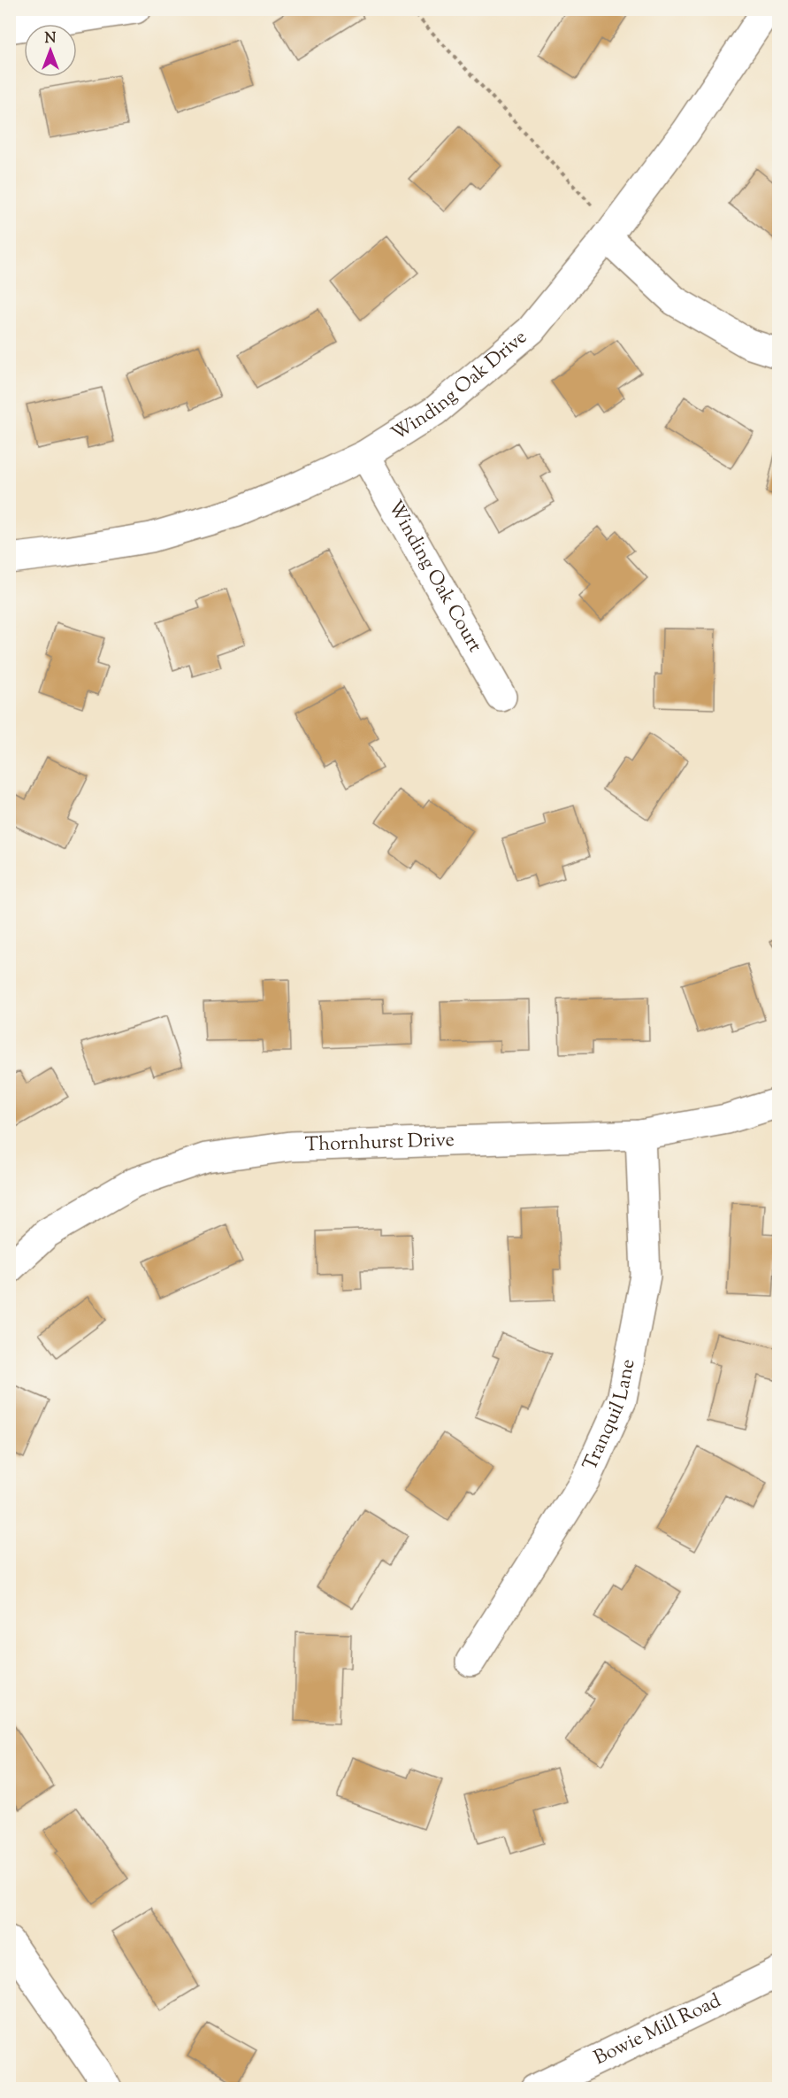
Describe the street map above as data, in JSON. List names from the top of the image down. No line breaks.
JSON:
{"streets":{"street":["Winding Oak Drive","Winding Oak Court","Thornhurst Drive","Tranquil Lane","Bowie Mill Road"]},"crossings":[["Winding Oak Drive","Winding Oak Court"],["Thornhurst Drive","Tranquil Lane"]],"north":"top"}
